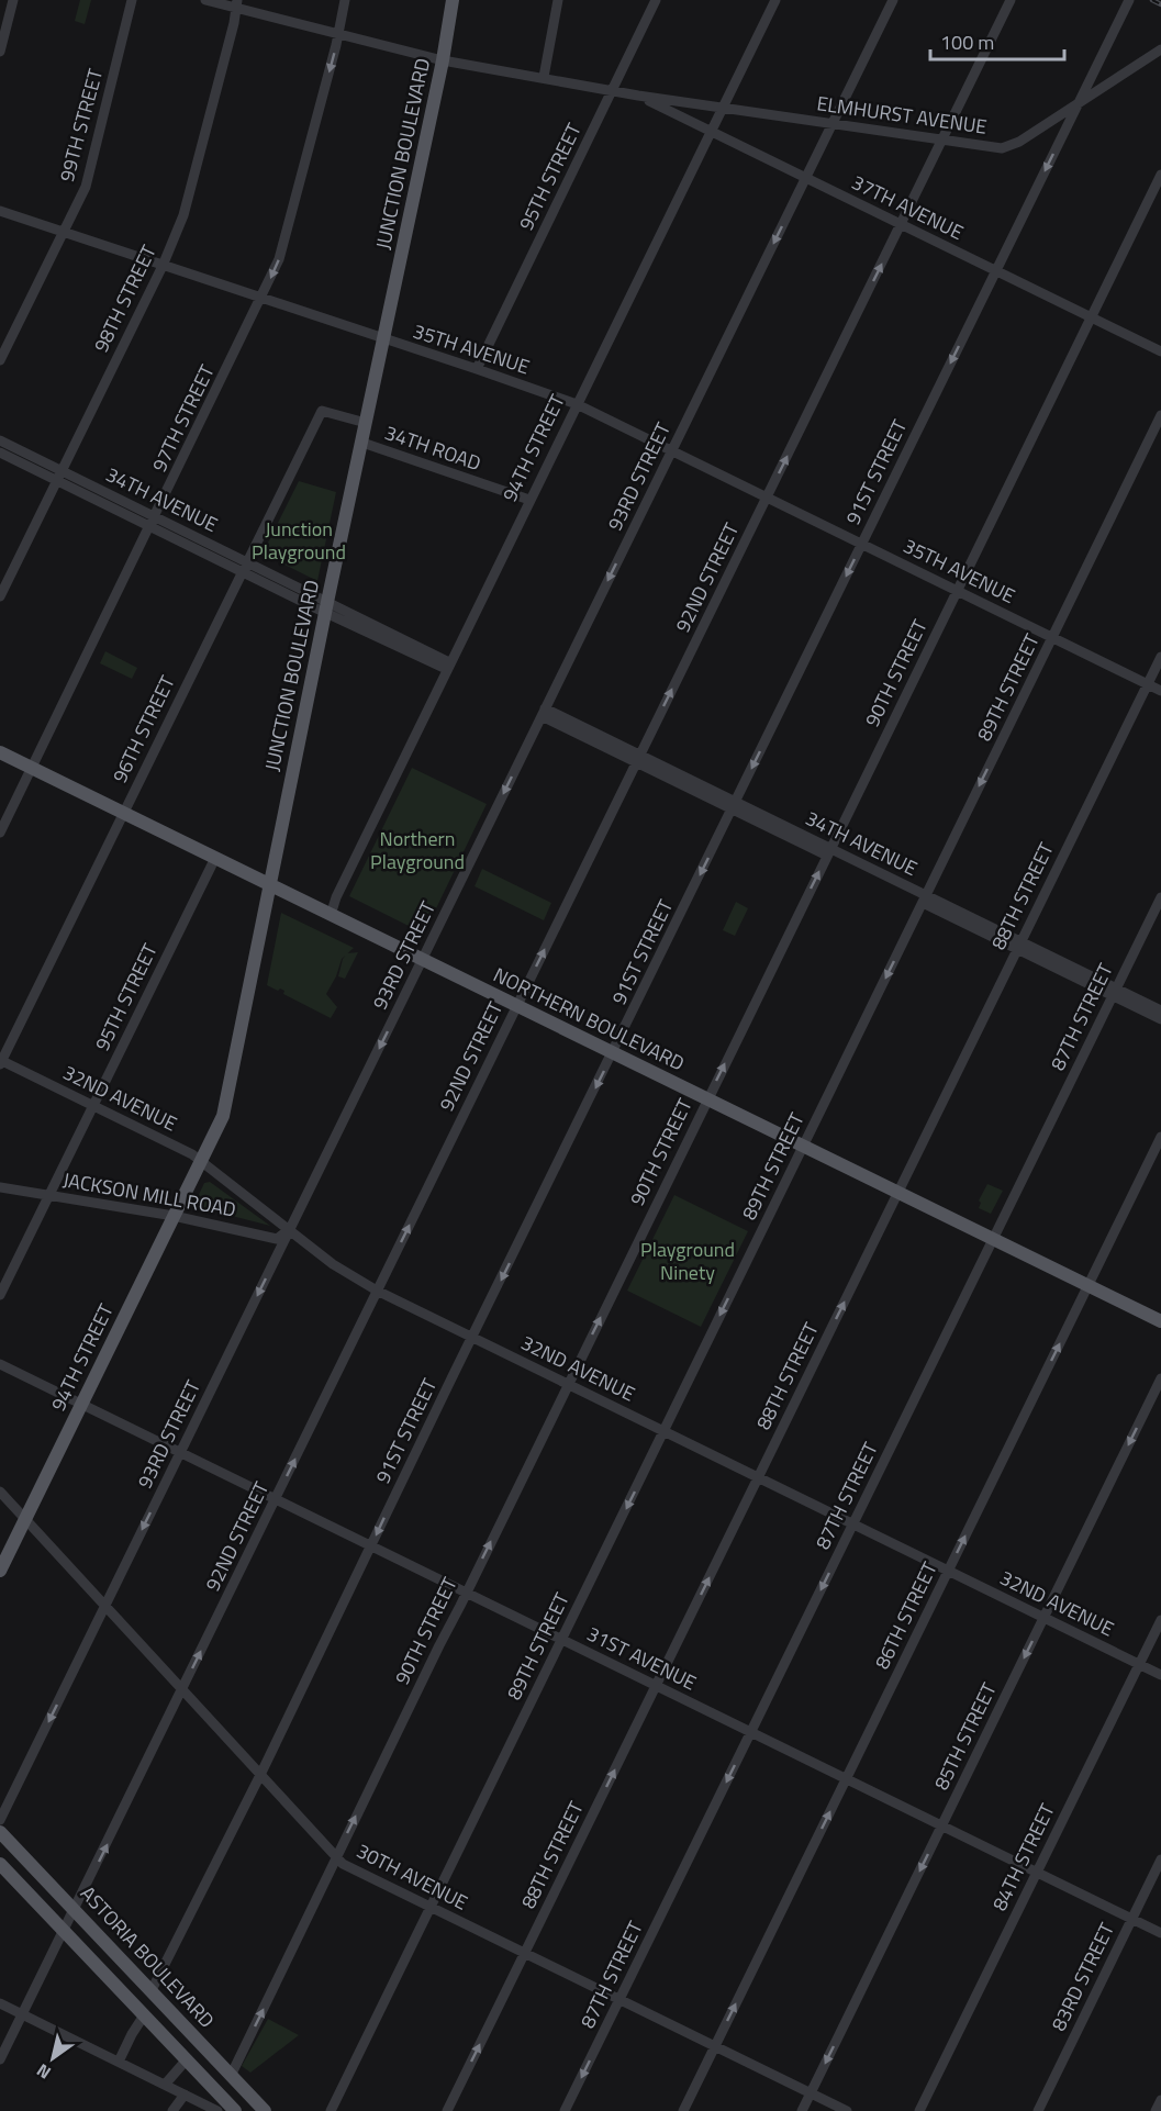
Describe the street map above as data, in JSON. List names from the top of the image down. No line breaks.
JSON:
{"streets":{"main road":["JUNCTION BOULEVARD","94TH STREET","NORTHERN BOULEVARD","ASTORIA BOULEVARD"],"street":["ELMHURST AVENUE","99TH STREET","95TH STREET","37TH AVENUE","98TH STREET","35TH AVENUE","97TH STREET","34TH ROAD","91ST STREET","93RD STREET","34TH AVENUE","92ND STREET","90TH STREET","89TH STREET","96TH STREET","88TH STREET","87TH STREET","32ND AVENUE","JACKSON MILL ROAD","86TH STREET","31ST AVENUE","85TH STREET","84TH STREET","30TH AVENUE","83RD STREET"]},"crossings":[["ELMHURST AVENUE","95TH STREET"],["ELMHURST AVENUE","37TH AVENUE"],["ELMHURST AVENUE","94TH STREET"],["ELMHURST AVENUE","91ST STREET"],["ELMHURST AVENUE","93RD STREET"],["ELMHURST AVENUE","92ND STREET"],["99TH STREET","35TH AVENUE"],["JUNCTION BOULEVARD","35TH AVENUE"],["JUNCTION BOULEVARD","34TH ROAD"],["JUNCTION BOULEVARD","94TH STREET"],["JUNCTION BOULEVARD","34TH AVENUE"],["JUNCTION BOULEVARD","NORTHERN BOULEVARD"],["JUNCTION BOULEVARD","32ND AVENUE"],["95TH STREET","35TH AVENUE"],["95TH STREET","NORTHERN BOULEVARD"],["95TH STREET","32ND AVENUE"],["95TH STREET","JACKSON MILL ROAD"],["37TH AVENUE","94TH STREET"],["37TH AVENUE","91ST STREET"],["37TH AVENUE","93RD STREET"],["37TH AVENUE","92ND STREET"],["37TH AVENUE","90TH STREET"],["98TH STREET","35TH AVENUE"],["98TH STREET","34TH AVENUE"],["35TH AVENUE","97TH STREET"],["35TH AVENUE","94TH STREET"],["35TH AVENUE","91ST STREET"],["35TH AVENUE","93RD STREET"],["35TH AVENUE","92ND STREET"],["35TH AVENUE","90TH STREET"],["35TH AVENUE","89TH STREET"],["35TH AVENUE","88TH STREET"],["97TH STREET","34TH AVENUE"],["97TH STREET","NORTHERN BOULEVARD"],["34TH ROAD","94TH STREET"],["34TH ROAD","96TH STREET"],["94TH STREET","34TH AVENUE"],["94TH STREET","NORTHERN BOULEVARD"],["94TH STREET","32ND AVENUE"],["94TH STREET","JACKSON MILL ROAD"],["94TH STREET","31ST AVENUE"],["94TH STREET","30TH AVENUE"],["91ST STREET","34TH AVENUE"],["91ST STREET","NORTHERN BOULEVARD"],["91ST STREET","32ND AVENUE"],["91ST STREET","31ST AVENUE"],["91ST STREET","30TH AVENUE"],["91ST STREET","ASTORIA BOULEVARD"],["93RD STREET","34TH AVENUE"],["93RD STREET","NORTHERN BOULEVARD"],["93RD STREET","32ND AVENUE"],["93RD STREET","JACKSON MILL ROAD"],["93RD STREET","31ST AVENUE"],["93RD STREET","30TH AVENUE"],["34TH AVENUE","92ND STREET"],["34TH AVENUE","90TH STREET"],["34TH AVENUE","89TH STREET"],["34TH AVENUE","96TH STREET"],["34TH AVENUE","88TH STREET"],["34TH AVENUE","87TH STREET"],["92ND STREET","NORTHERN BOULEVARD"],["92ND STREET","32ND AVENUE"],["92ND STREET","31ST AVENUE"],["92ND STREET","30TH AVENUE"],["92ND STREET","ASTORIA BOULEVARD"],["90TH STREET","NORTHERN BOULEVARD"],["90TH STREET","32ND AVENUE"],["90TH STREET","31ST AVENUE"],["90TH STREET","30TH AVENUE"],["90TH STREET","ASTORIA BOULEVARD"],["89TH STREET","NORTHERN BOULEVARD"],["89TH STREET","32ND AVENUE"],["89TH STREET","31ST AVENUE"],["89TH STREET","30TH AVENUE"],["96TH STREET","NORTHERN BOULEVARD"],["96TH STREET","32ND AVENUE"],["88TH STREET","NORTHERN BOULEVARD"],["88TH STREET","32ND AVENUE"],["88TH STREET","31ST AVENUE"],["88TH STREET","30TH AVENUE"],["87TH STREET","NORTHERN BOULEVARD"],["87TH STREET","32ND AVENUE"],["87TH STREET","31ST AVENUE"],["87TH STREET","30TH AVENUE"],["NORTHERN BOULEVARD","86TH STREET"],["32ND AVENUE","JACKSON MILL ROAD"],["32ND AVENUE","86TH STREET"],["32ND AVENUE","85TH STREET"],["32ND AVENUE","84TH STREET"],["86TH STREET","31ST AVENUE"],["86TH STREET","30TH AVENUE"],["31ST AVENUE","85TH STREET"],["31ST AVENUE","84TH STREET"],["31ST AVENUE","83RD STREET"],["85TH STREET","30TH AVENUE"]],"one_way":["91ST STREET","93RD STREET","92ND STREET","90TH STREET","89TH STREET","88TH STREET","87TH STREET","86TH STREET","85TH STREET"],"parks":["Junction Playground","Northern Playground","Playground Ninety"],"scale_bar":"100 m","north":"bottom left"}
